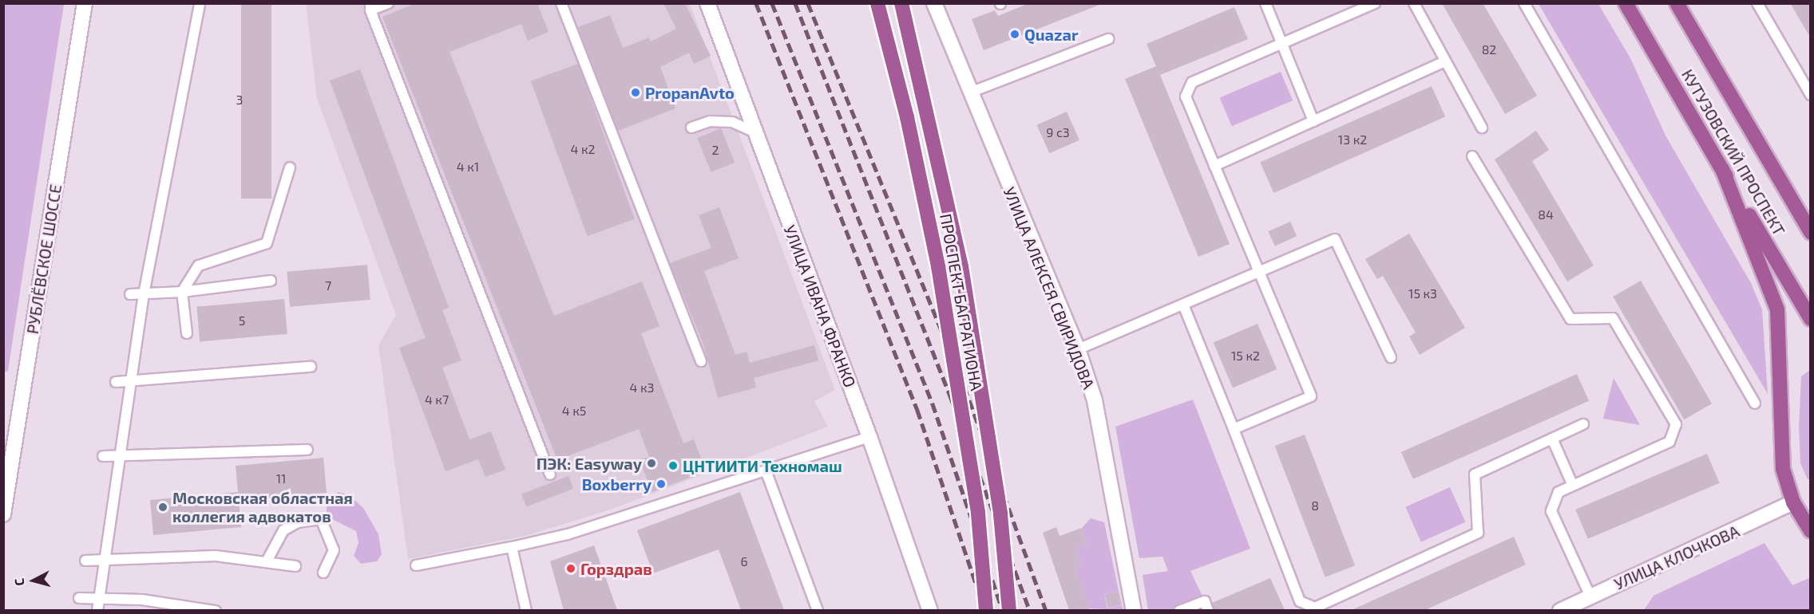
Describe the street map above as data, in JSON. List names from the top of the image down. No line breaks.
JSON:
{"streets":{"main road":["КУТУЗОВСКИЙ ПРОСПЕКТ","ПРОСПЕКТ БАГРАТИОНА"],"street":["РУБЛЁВСКОЕ ШОССЕ","УЛИЦА АЛЕКСЕЯ СВИРИДОВА","УЛИЦА ИВАНА ФРАНКО","УЛИЦА КЛОЧКОВА"]},"places":["Quazar","PropanAvto","ПЭК: Easyway","ЦНТИИТИ Техномаш","Boxberry","Московская областная коллегия адвокатов","Горздрав"],"house_numbers":["82","3","9 с3","13 к2","4 к2","2","4 к1","84","7","15 к3","5","15 к2","4 к3","4 к7","4 к5","11","8","6"],"north":"left"}
